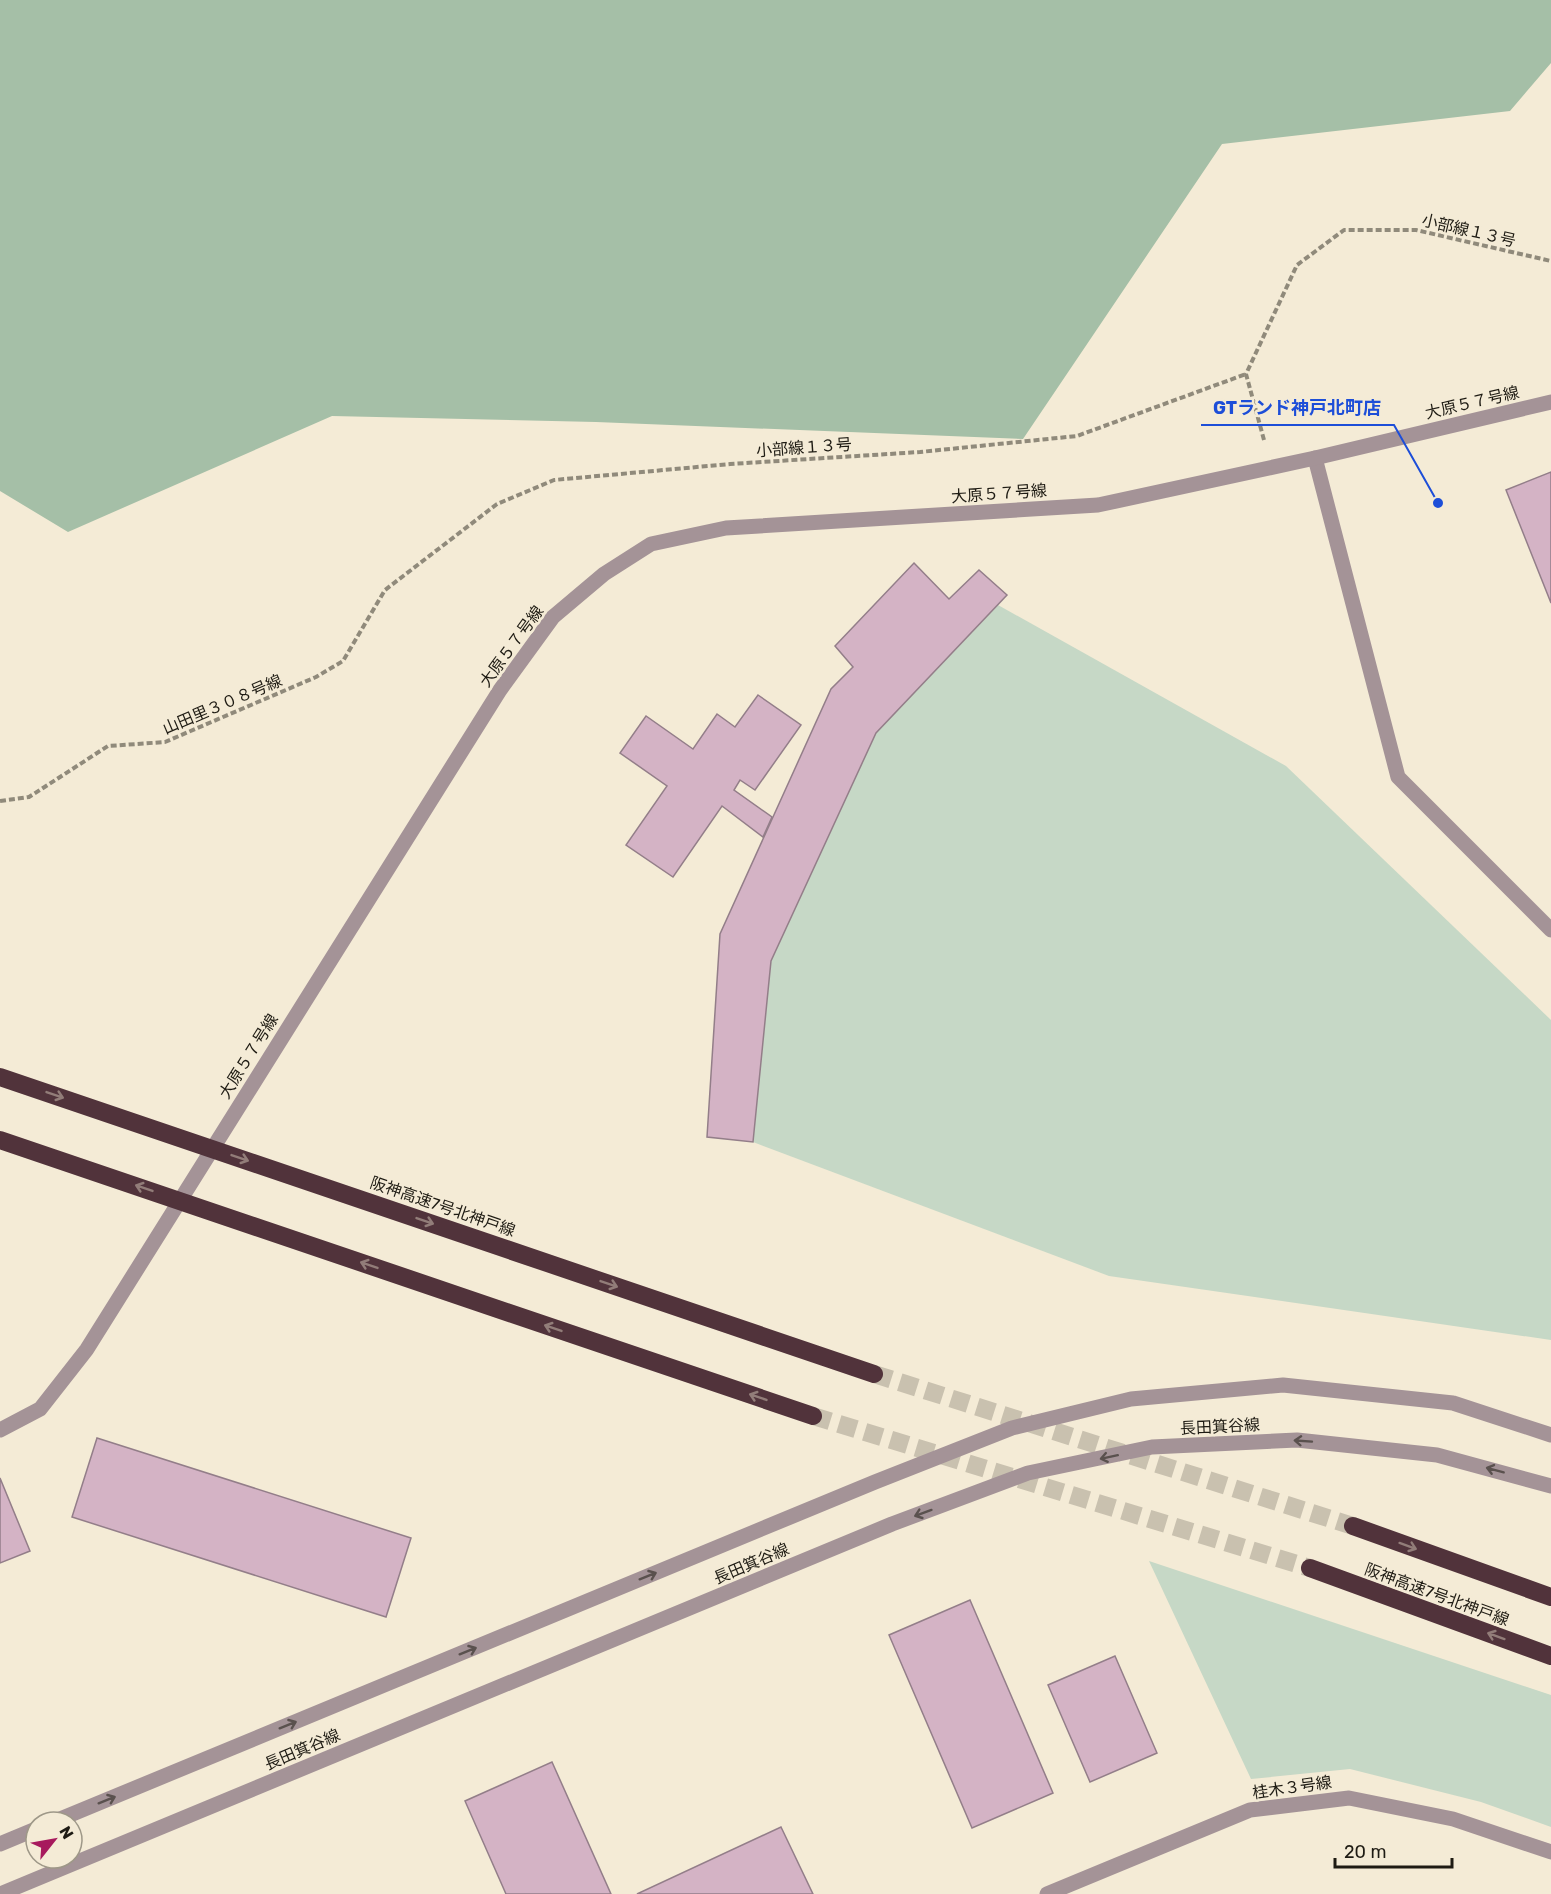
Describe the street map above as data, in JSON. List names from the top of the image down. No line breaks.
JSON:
{"streets":{"highway":["阪神高速7号北神戸線"],"street":["大原５７号線","長田箕谷線","桂木３号線"],"path":["小部線１３号","山田里３０８号線"]},"crossings":[["小部線１３号","山田里３０８号線"]],"places":["GTランド神戸北町店"],"scale_bar":"20 m","north":"top right"}
